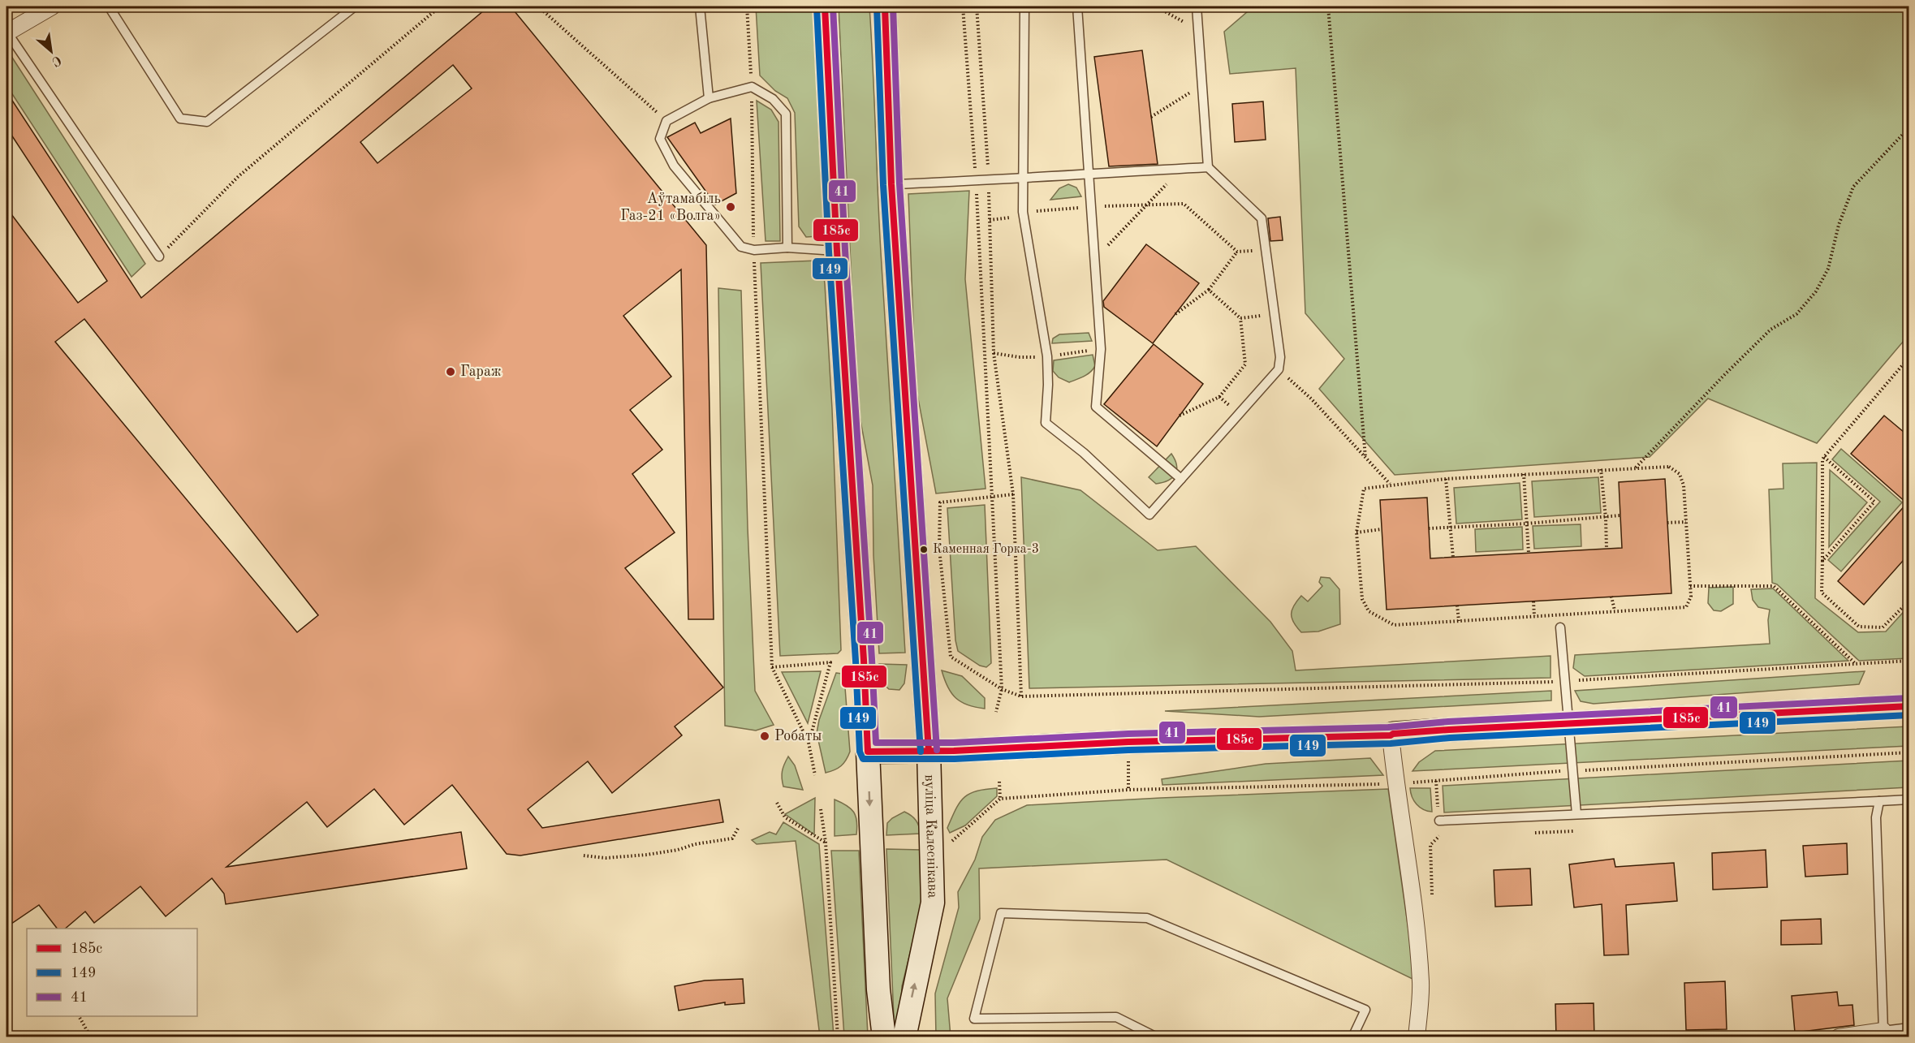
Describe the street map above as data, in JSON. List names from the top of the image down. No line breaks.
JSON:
{"streets":{"main road":["вуліца Калеснікава"]},"places":["Аўтамабіль Газ-21 «Волга»","Гараж","Каменная Горка-3","Робаты"],"lines":["transit line 185с","transit line 149","transit line 41"],"legend":["185с","149","41"],"north":"bottom right"}
